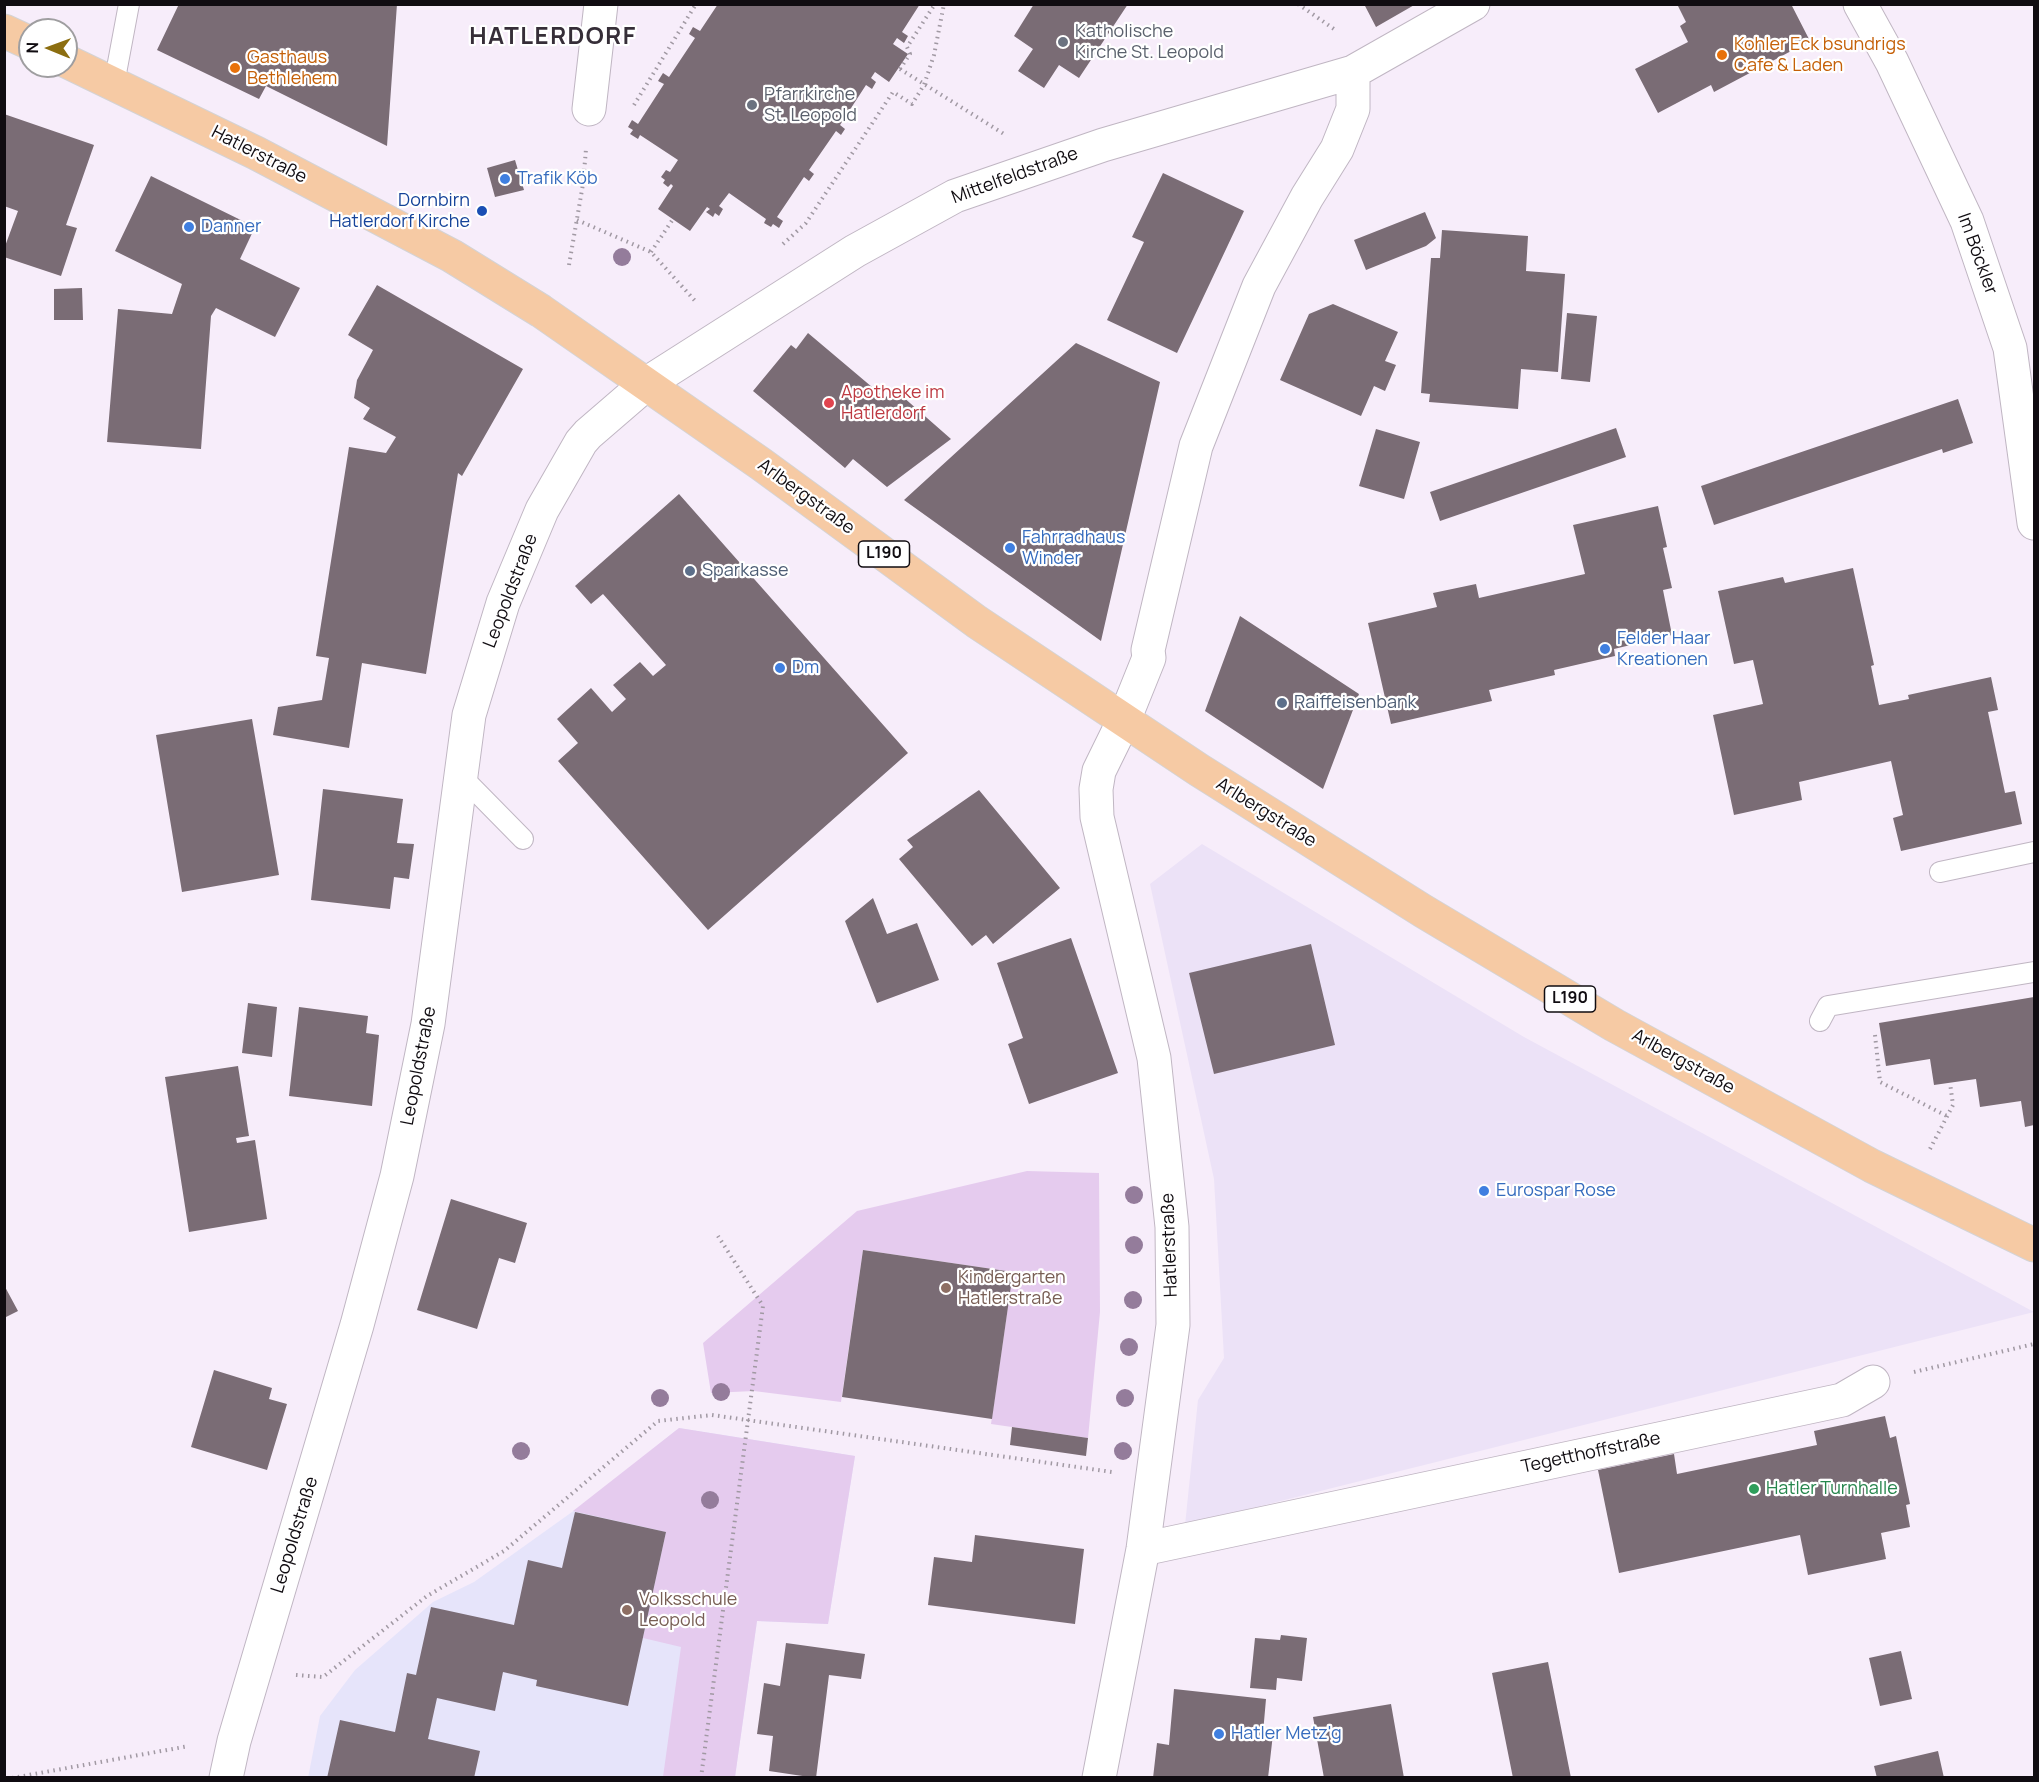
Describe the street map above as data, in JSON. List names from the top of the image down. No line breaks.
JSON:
{"streets":{"main road":["Hatlerstraße","Arlbergstraße","L190"],"street":["Mittelfeldstraße","Im Böckler","Leopoldstraße","Tegetthoffstraße"]},"crossings":[["Hatlerstraße","Arlbergstraße"],["Hatlerstraße","Tegetthoffstraße"],["Mittelfeldstraße","Arlbergstraße"],["Mittelfeldstraße","Leopoldstraße"],["Arlbergstraße","Leopoldstraße"]],"districts":["HATLERDORF"],"places":["Katholische Kirche St. Leopold","Kohler Eck bsundrigs Cafe & Laden","Gasthaus Bethlehem","Pfarrkirche St. Leopold","Trafik Köb","Dornbirn Hatlerdorf Kirche","Danner","Apotheke im Hatlerdorf","Fahrradhaus Winder","Sparkasse","Felder Haar Kreationen","Dm","Raiffeisenbank","Eurospar Rose","Kindergarten Hatlerstraße","Hatler Turnhalle","Volksschule Leopold","Hatler Metz'g"],"north":"left"}
